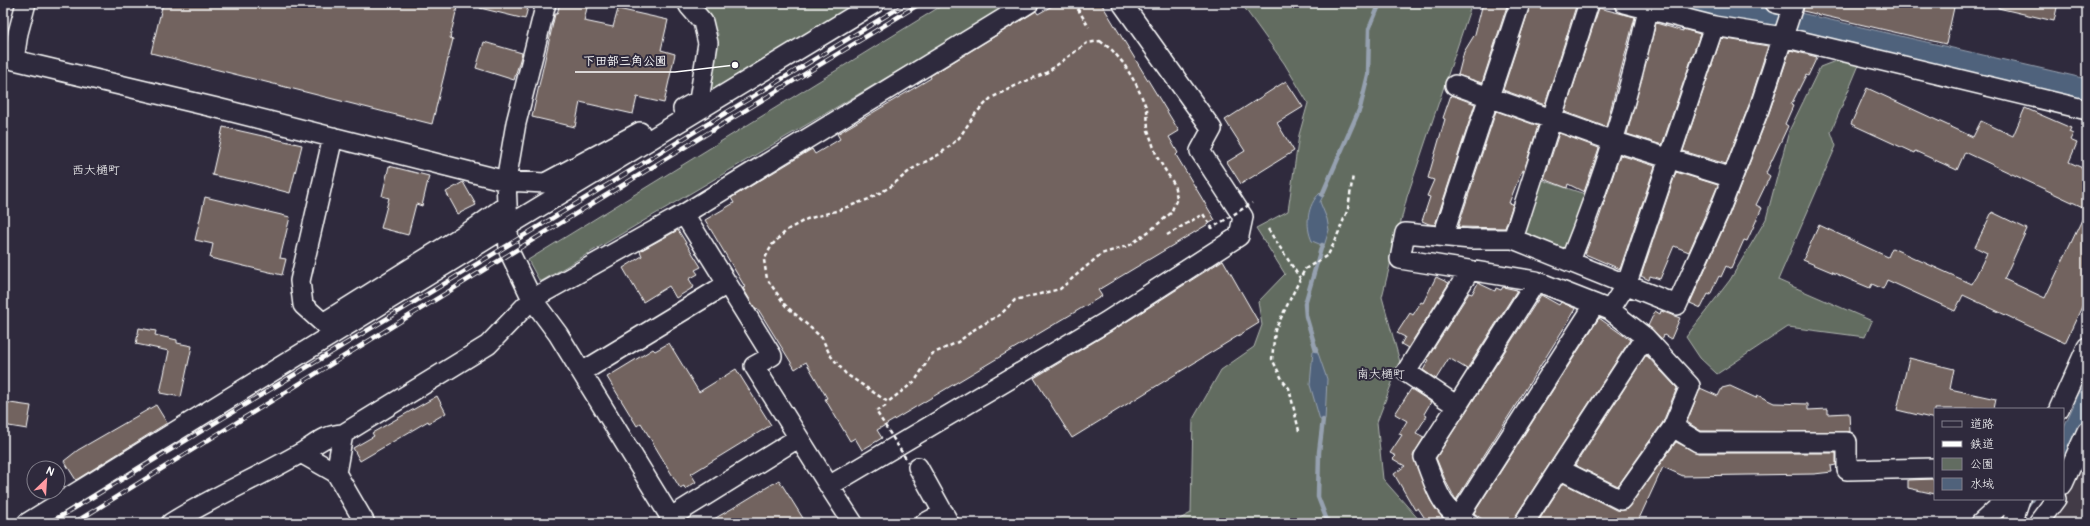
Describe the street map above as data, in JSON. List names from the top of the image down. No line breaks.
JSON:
{"districts":["西大樋町","南大樋町"],"places":["下田部三角公園"],"legend":["道路","鉄道","公園","水域"],"north":"top right"}
